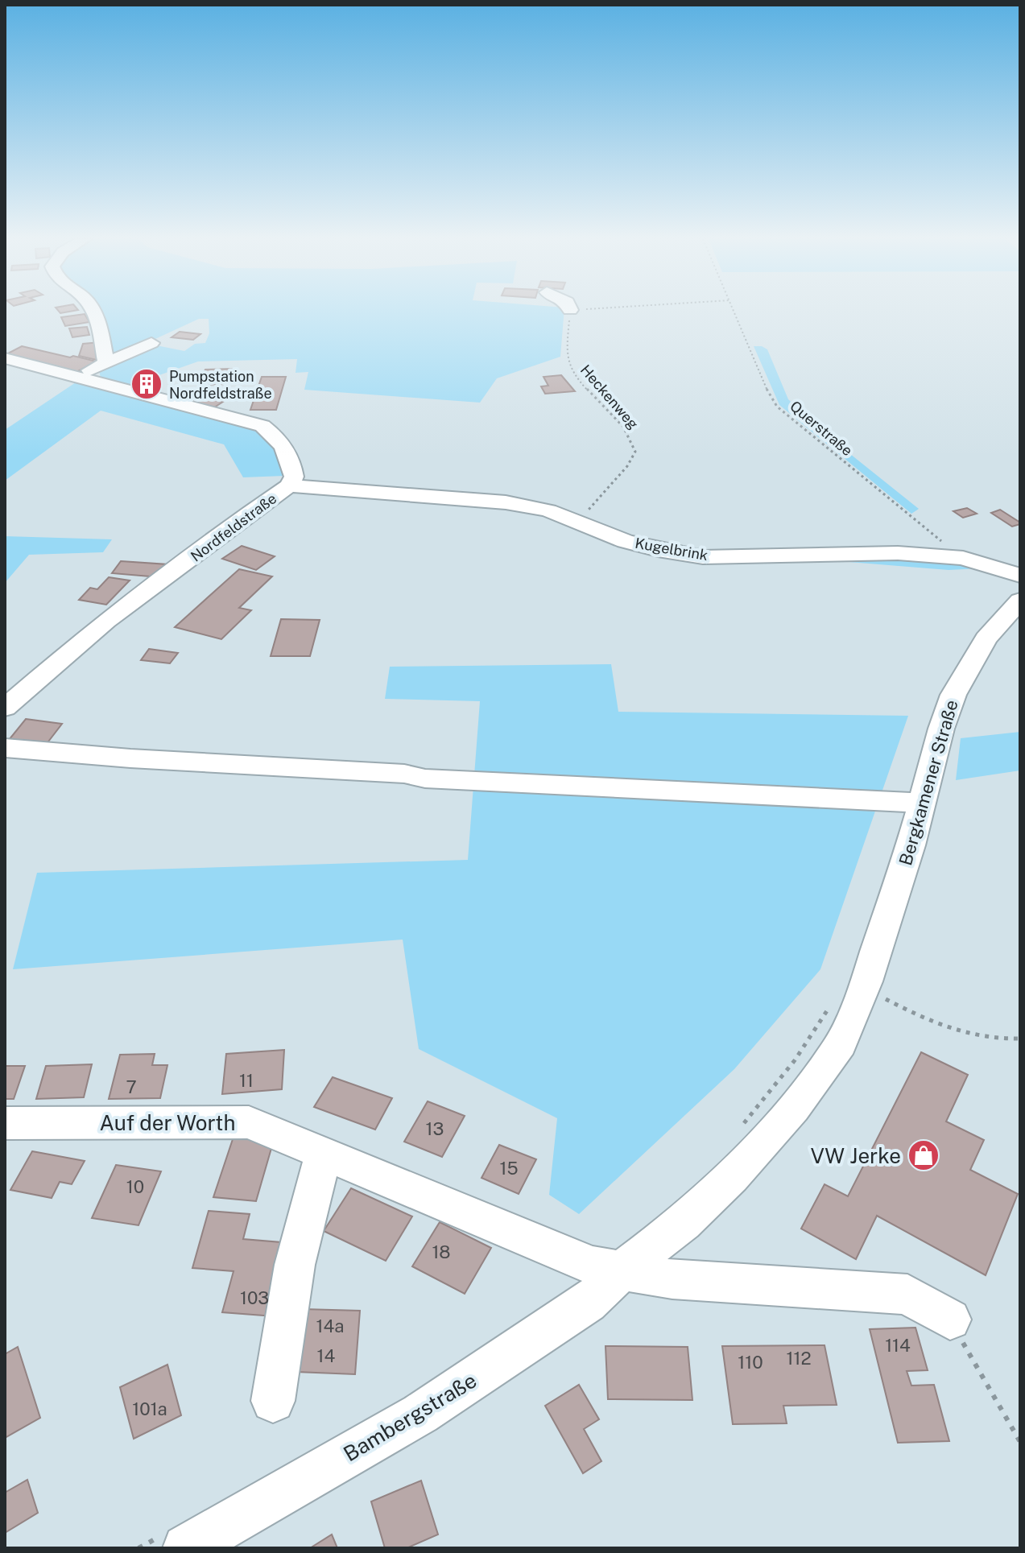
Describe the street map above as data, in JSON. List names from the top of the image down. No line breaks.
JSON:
{"streets":{"street":["Nordfeldstraße","Kugelbrink","Bergkamener Straße","Auf der Worth","Bambergstraße"],"path":["Heckenweg","Querstraße"]},"crossings":[["Heckenweg","Kugelbrink"],["Querstraße","Kugelbrink"],["Nordfeldstraße","Kugelbrink"],["Bergkamener Straße","Bambergstraße"],["Auf der Worth","Bambergstraße"]],"places":{"building":["Pumpstation Nordfeldstraße"],"shop":["VW Jerke"]},"house_numbers":["11","7","13","15","10","18","103","14a","114","14","112","110","101a"]}
